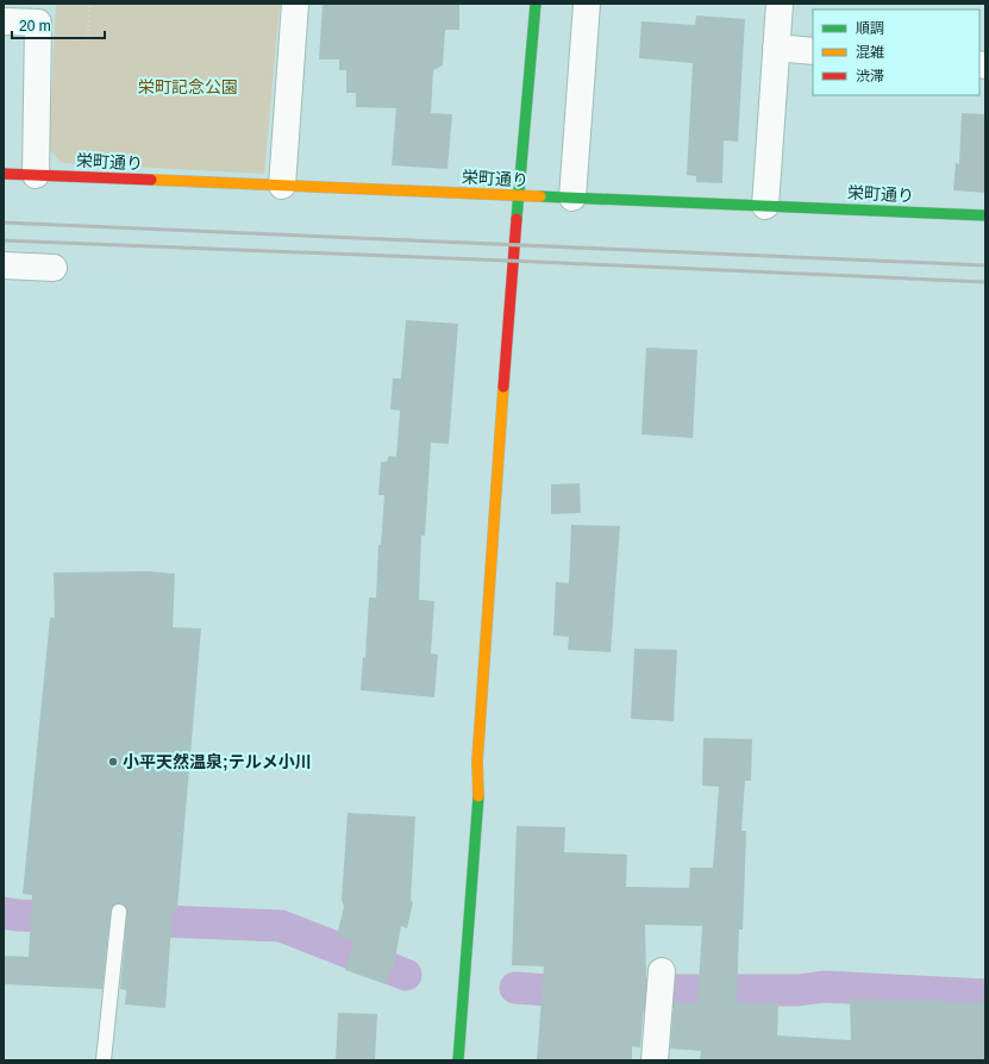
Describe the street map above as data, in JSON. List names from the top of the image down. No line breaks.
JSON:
{"streets":{"street":["栄町通り"]},"parks":["栄町記念公園"],"places":["小平天然温泉;テルメ小川"],"legend":["順調","混雑","渋滞"],"scale_bar":"20 m"}
